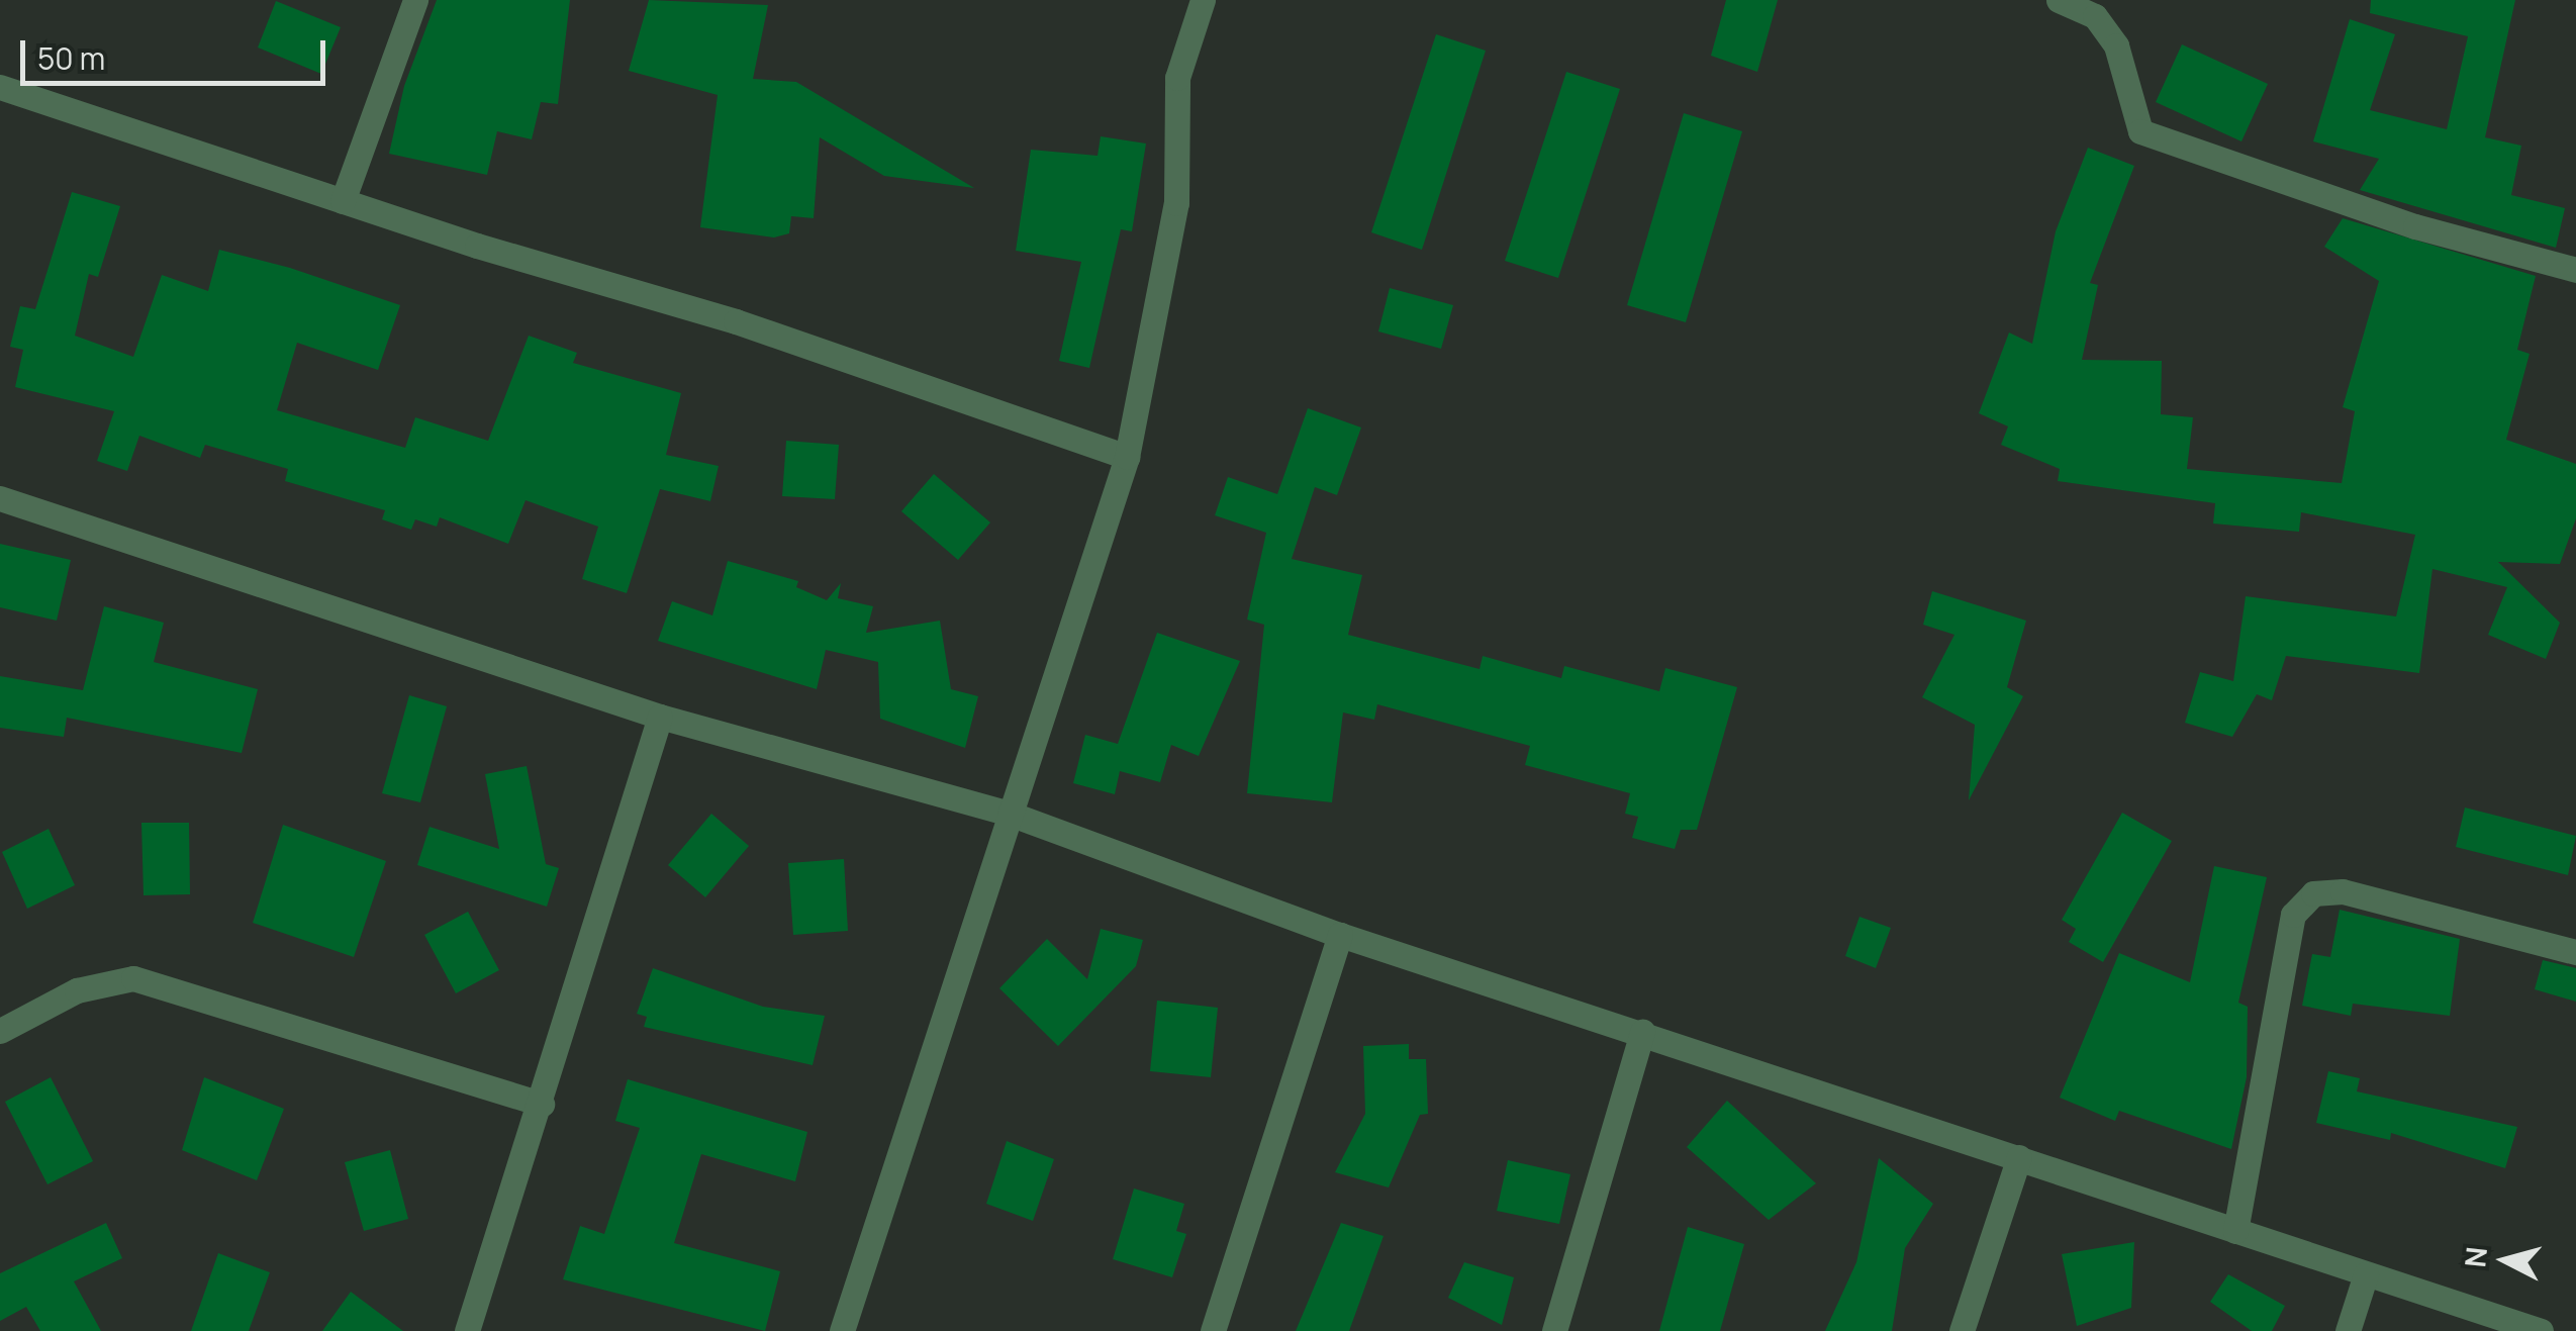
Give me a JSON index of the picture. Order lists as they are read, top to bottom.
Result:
{
  "scale_bar": "50 m",
  "north": "left"
}
